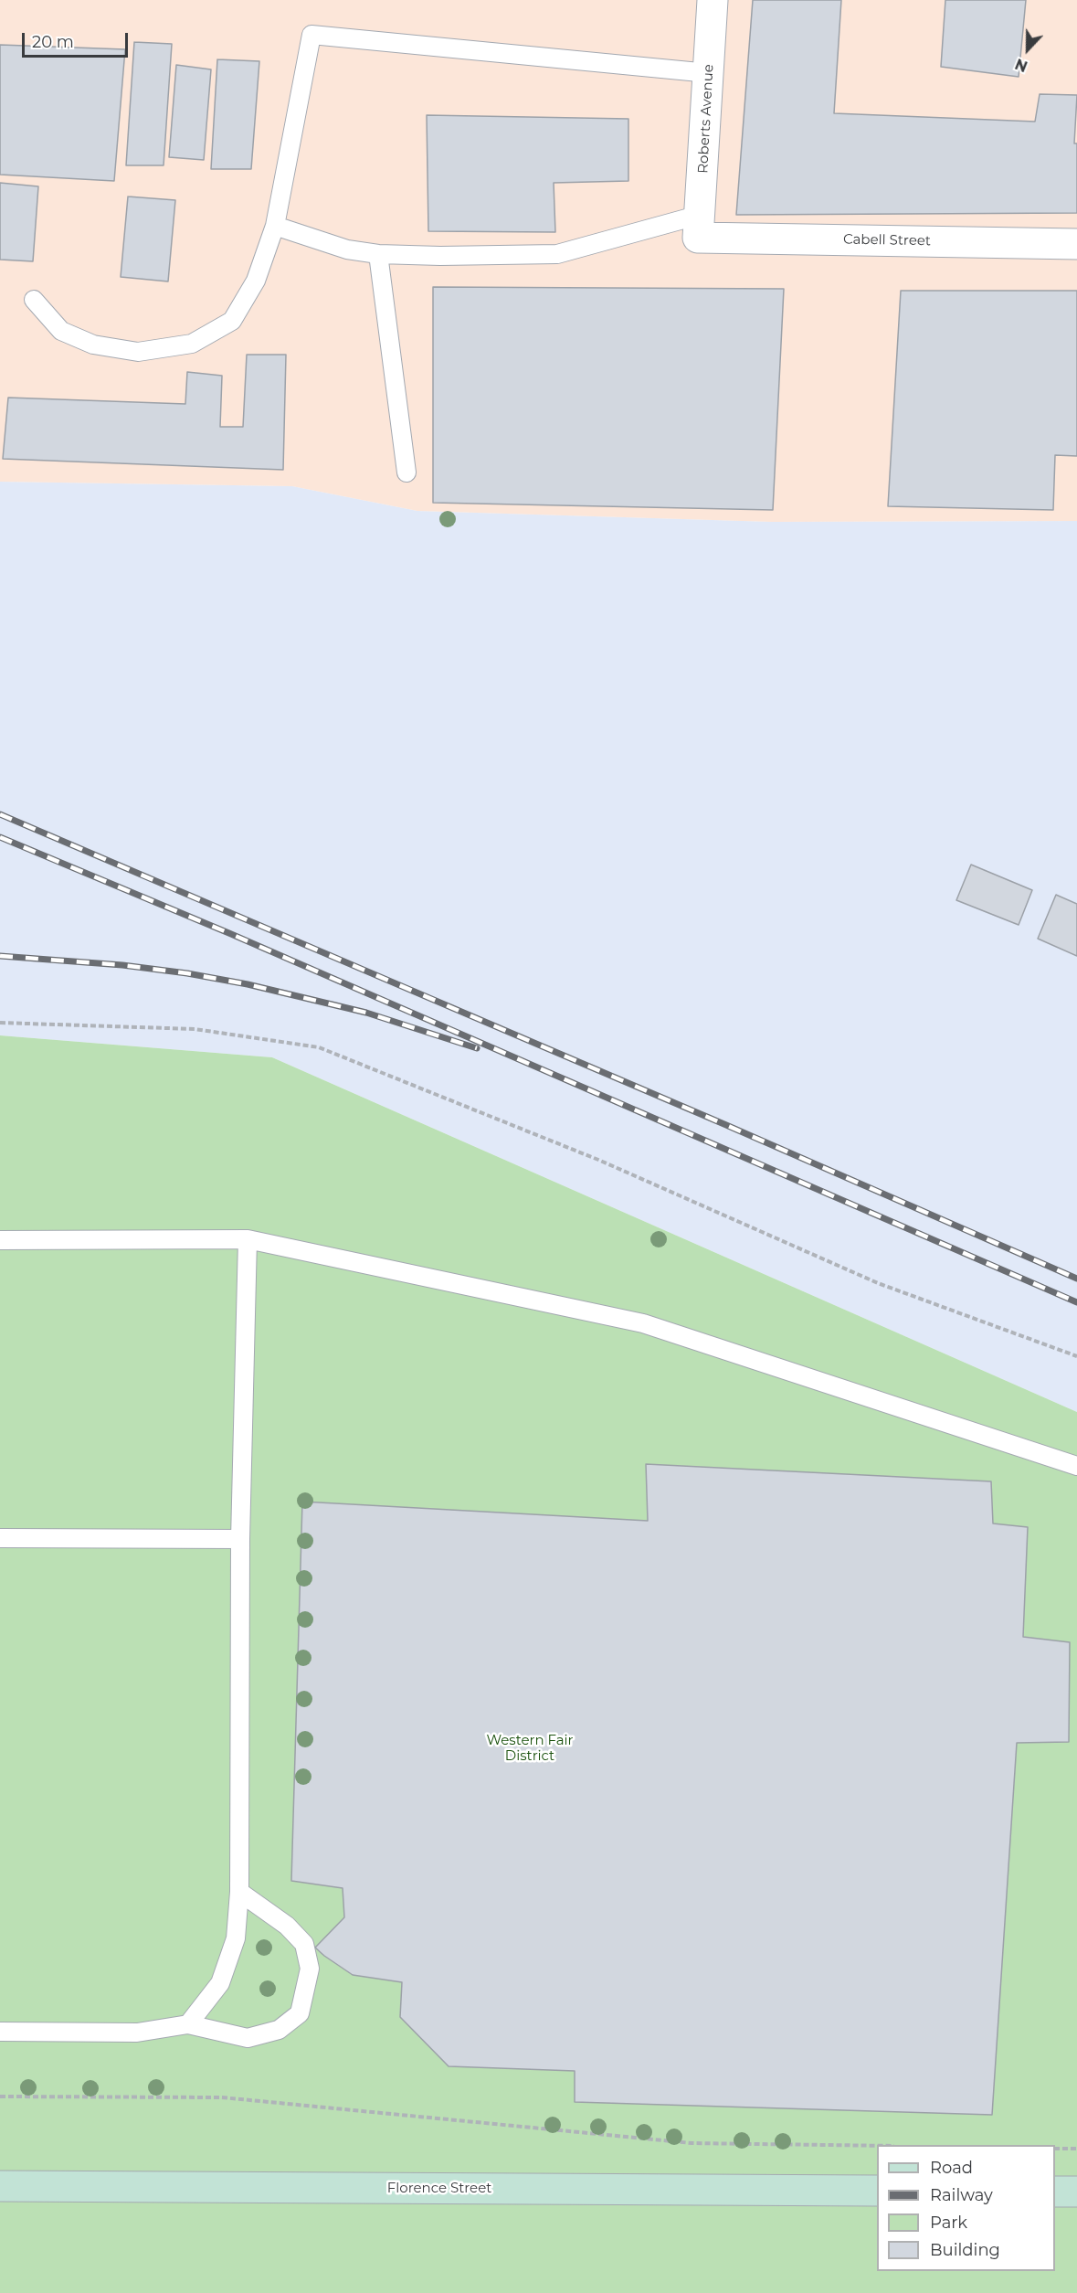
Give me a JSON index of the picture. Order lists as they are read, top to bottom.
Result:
{
  "streets": {
    "main road": ["Florence Street"],
    "street": ["Roberts Avenue", "Cabell Street"]
  },
  "crossings": [
    ["Roberts Avenue", "Cabell Street"]
  ],
  "parks": ["Western Fair District"],
  "legend": [
    "Road",
    "Railway",
    "Park",
    "Building"
  ],
  "scale_bar": "20 m",
  "north": "bottom"
}
